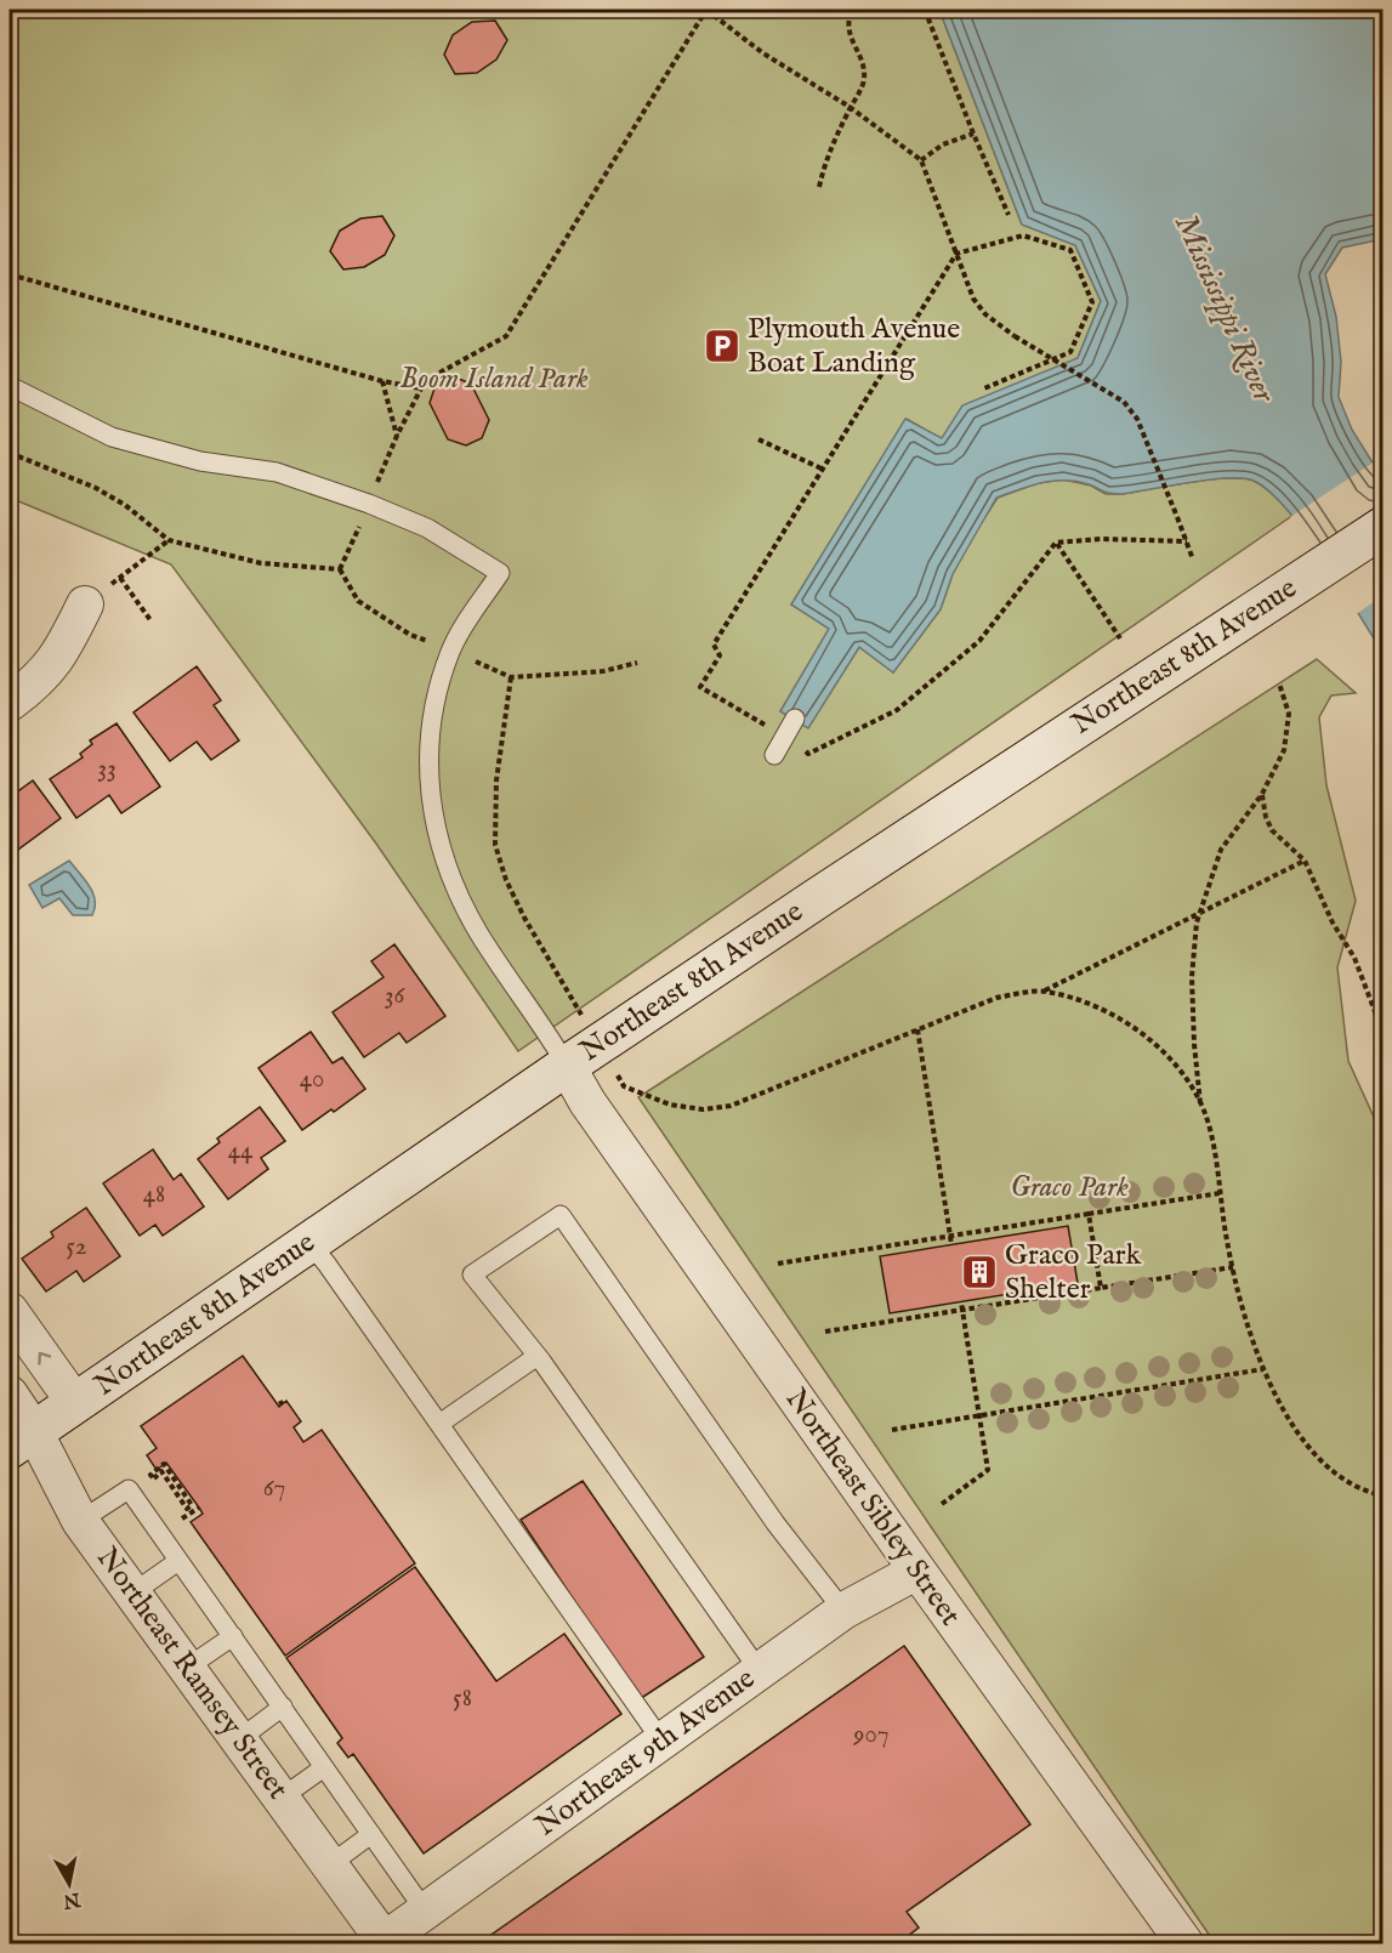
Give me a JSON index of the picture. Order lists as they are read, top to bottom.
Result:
{
  "streets": {
    "main road": ["Northeast 8th Avenue"],
    "street": ["Northeast Sibley Street", "Northeast Ramsey Street", "Northeast 9th Avenue"]
  },
  "crossings": [
    ["Northeast 8th Avenue", "Northeast Sibley Street"],
    ["Northeast 8th Avenue", "Northeast Ramsey Street"],
    ["Northeast Sibley Street", "Northeast 9th Avenue"],
    ["Northeast Ramsey Street", "Northeast 9th Avenue"]
  ],
  "water": ["Mississippi River"],
  "parks": ["Boom Island Park", "Graco Park"],
  "places": {
    "parking": ["Plymouth Avenue Boat Landing"],
    "building": ["Graco Park Shelter"]
  },
  "house_numbers": [
    "33",
    "36",
    "40",
    "44",
    "48",
    "52",
    "67",
    "58",
    "907"
  ],
  "north": "bottom"
}
